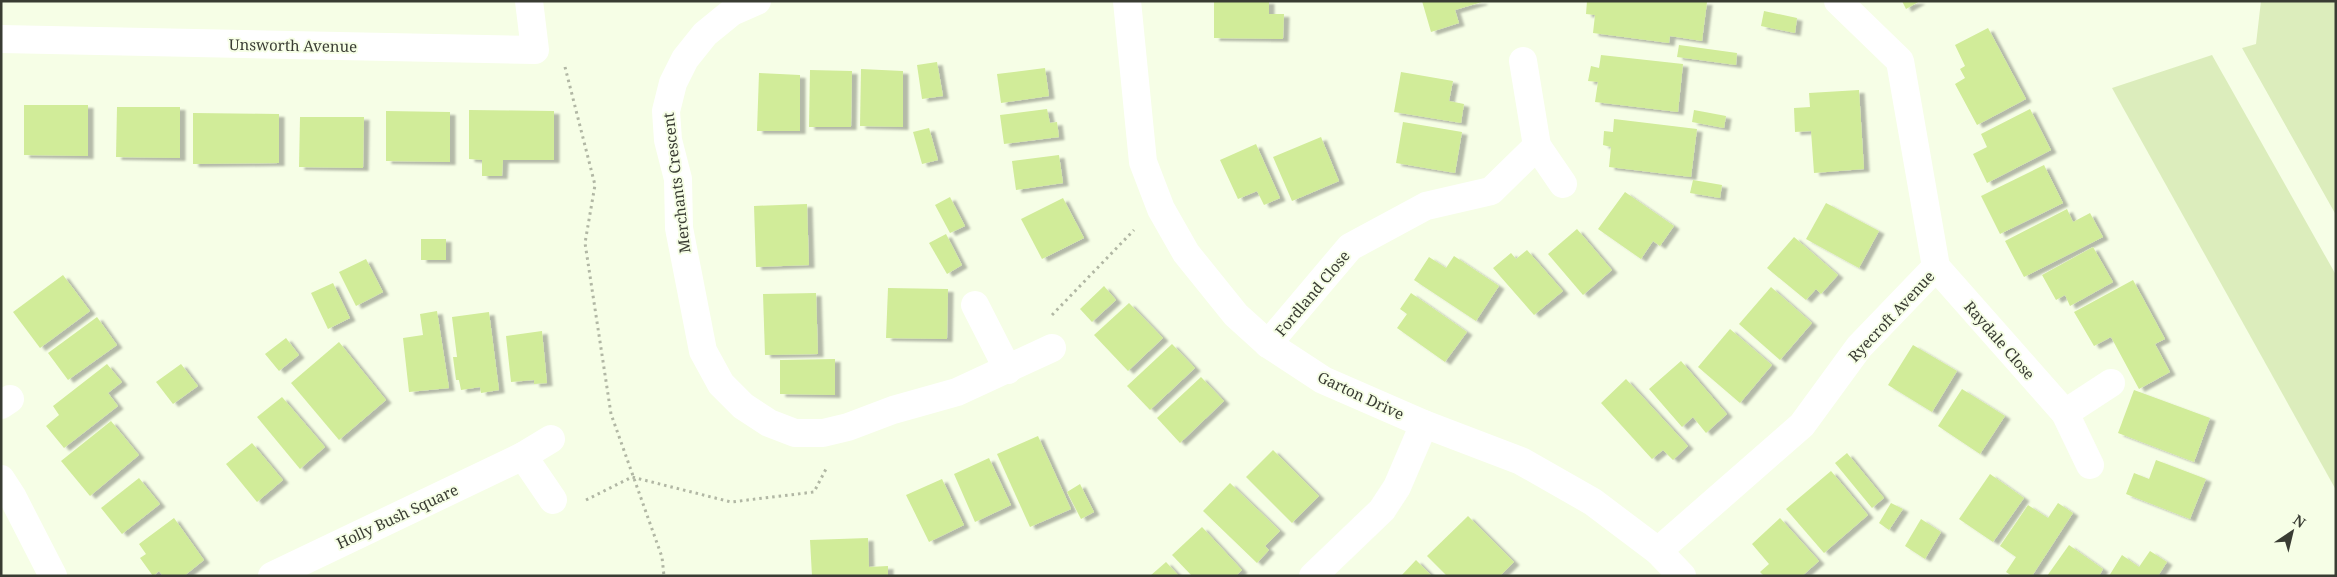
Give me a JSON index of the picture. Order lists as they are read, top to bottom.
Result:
{
  "streets": {
    "street": [
      "Unsworth Avenue",
      "Merchants Crescent",
      "Fordland Close",
      "Ryecroft Avenue",
      "Raydale Close",
      "Garton Drive",
      "Holly Bush Square"
    ]
  },
  "crossings": [
    ["Fordland Close", "Garton Drive"],
    ["Ryecroft Avenue", "Raydale Close"],
    ["Ryecroft Avenue", "Garton Drive"]
  ],
  "north": "top right"
}
